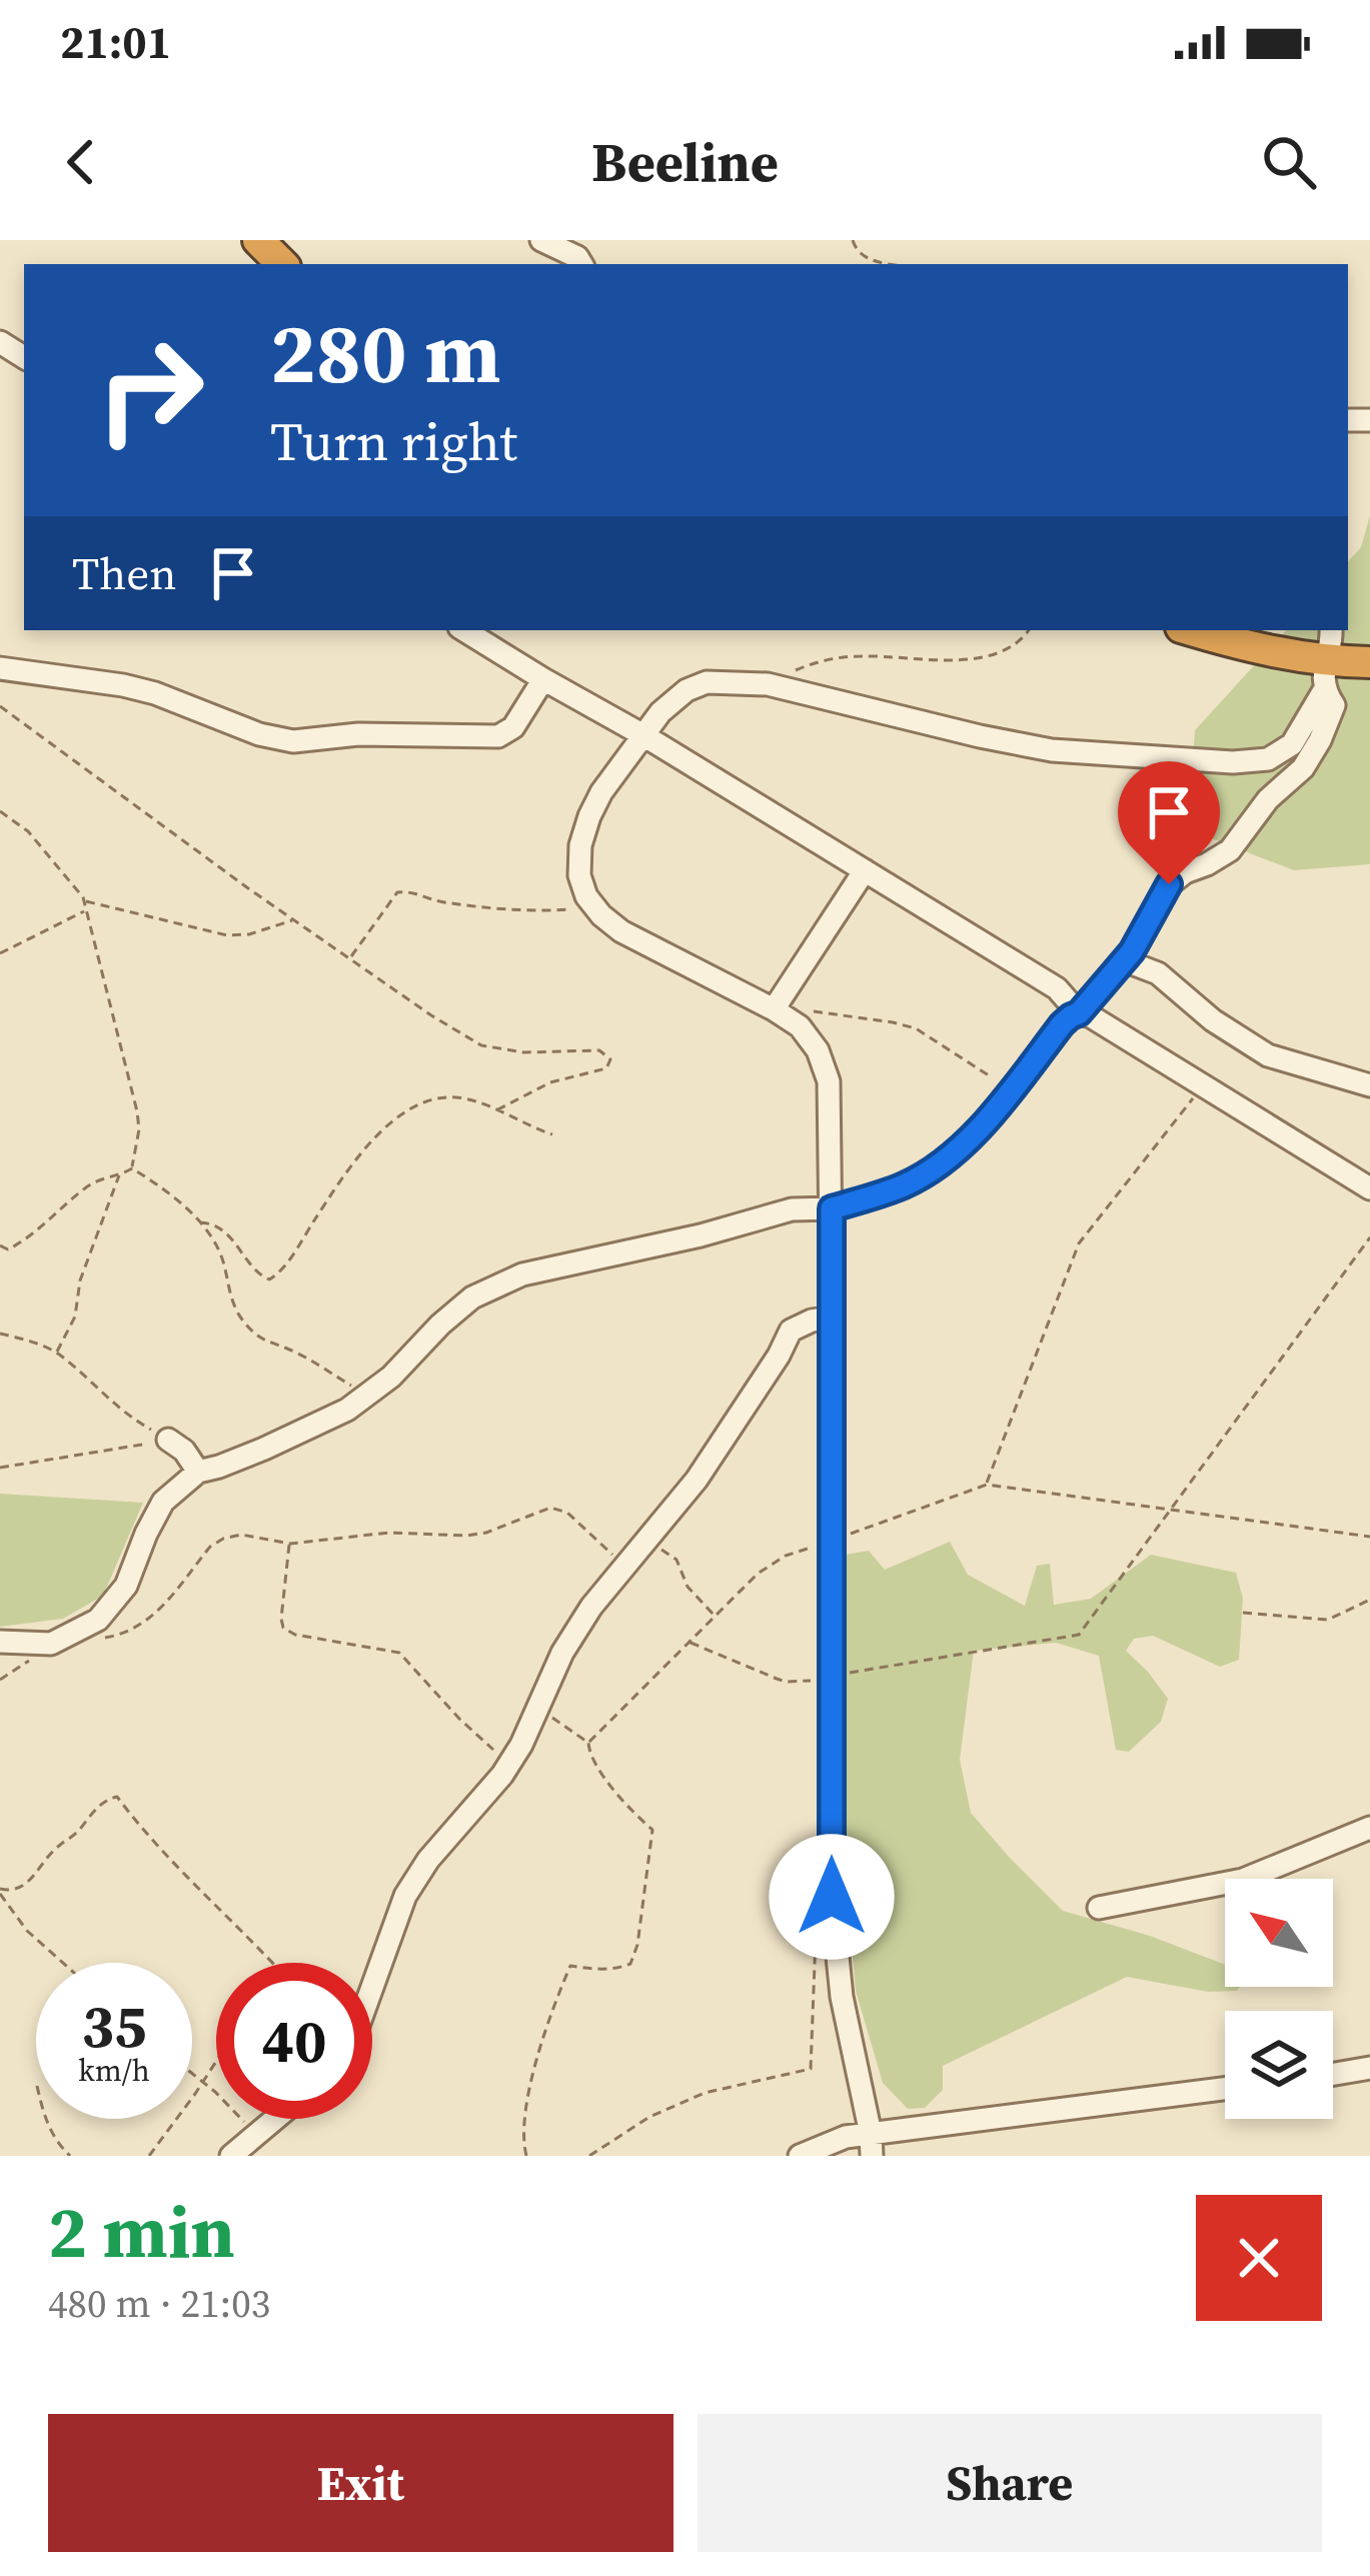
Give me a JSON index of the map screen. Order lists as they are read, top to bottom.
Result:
{
  "north": "top left",
  "page": {
    "status": "21:01",
    "header": "Beeline",
    "turn": ["280 m", "Turn right"],
    "then": "Then",
    "speed": "35 km/h",
    "limit": "40",
    "heading": ["2 min", "480 m · 21:03"],
    "buttons": ["Exit", "Share"]
  }
}
